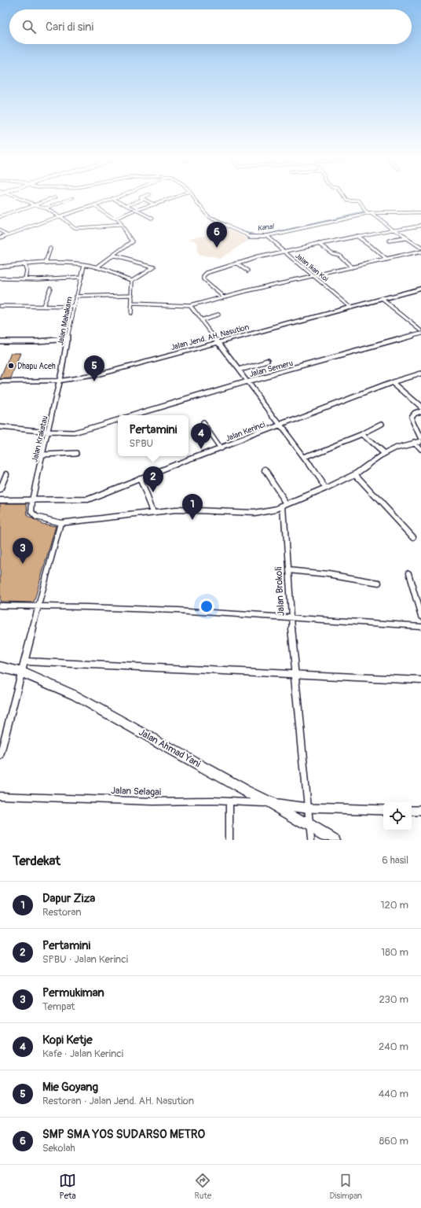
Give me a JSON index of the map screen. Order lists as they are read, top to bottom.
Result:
{
  "streets": {
    "main road": ["Jalan Jend. AH. Nasution", "Jalan Ahmad Yani"],
    "street": [
      "Jalan Ikan Koi",
      "Jalan Mahakam",
      "Jalan Semeru",
      "Jalan Kerinci",
      "Jalan Krakatau",
      "Jalan Brokoli",
      "Jalan Selagai"
    ]
  },
  "crossings": [
    ["Jalan Ikan Koi", "Jalan Jend. AH. Nasution"],
    ["Jalan Mahakam", "Jalan Jend. AH. Nasution"],
    ["Jalan Mahakam", "Jalan Krakatau"],
    ["Jalan Jend. AH. Nasution", "Jalan Krakatau"],
    ["Jalan Kerinci", "Jalan Krakatau"],
    ["Jalan Brokoli", "Jalan Ahmad Yani"],
    ["Jalan Ahmad Yani", "Jalan Selagai"]
  ],
  "water": ["Kanal"],
  "places": ["Dhapu Aceh"],
  "page": {
    "search": "Cari di sini",
    "pins": [
      "6",
      "5",
      "4",
      "2",
      "1",
      "3"
    ],
    "popup": ["Pertamini", "SPBU"],
    "heading": ["Terdekat", "6 hasil"],
    "list": [
      {
        "mark": "1",
        "name": "Dapur Ziza",
        "note": "Restoran",
        "value": "120 m"
      },
      {
        "mark": "2",
        "name": "Pertamini",
        "note": "SPBU · Jalan Kerinci",
        "value": "180 m"
      },
      {
        "mark": "3",
        "name": "Permukiman",
        "note": "Tempat",
        "value": "230 m"
      },
      {
        "mark": "4",
        "name": "Kopi Ketje",
        "note": "Kafe · Jalan Kerinci",
        "value": "240 m"
      },
      {
        "mark": "5",
        "name": "Mie Goyang",
        "note": "Restoran · Jalan Jend. AH. Nasution",
        "value": "440 m"
      },
      {
        "mark": "6",
        "name": "SMP SMA YOS SUDARSO METRO",
        "note": "Sekolah",
        "value": "860 m"
      }
    ],
    "nav": ["Peta", "Rute", "Disimpan"]
  }
}
